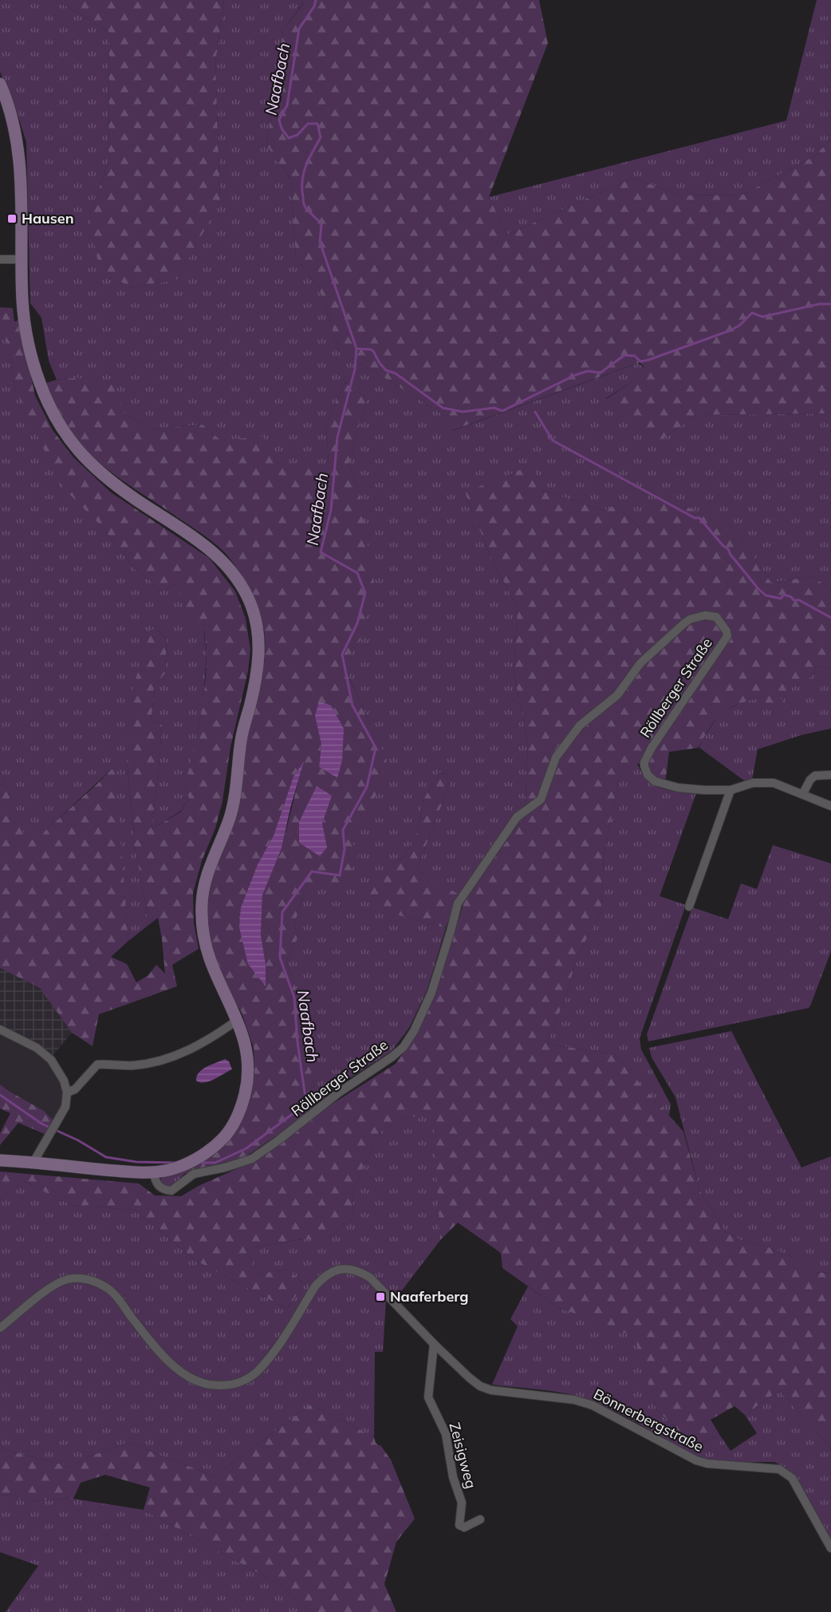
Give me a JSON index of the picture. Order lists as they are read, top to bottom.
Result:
{
  "streets": {
    "street": ["Röllberger Straße", "Bönnerbergstraße", "Zeisigweg"]
  },
  "crossings": [
    ["Bönnerbergstraße", "Zeisigweg"]
  ],
  "water": ["Naafbach"],
  "places": {
    "transit": ["Hausen", "Naaferberg"]
  }
}
